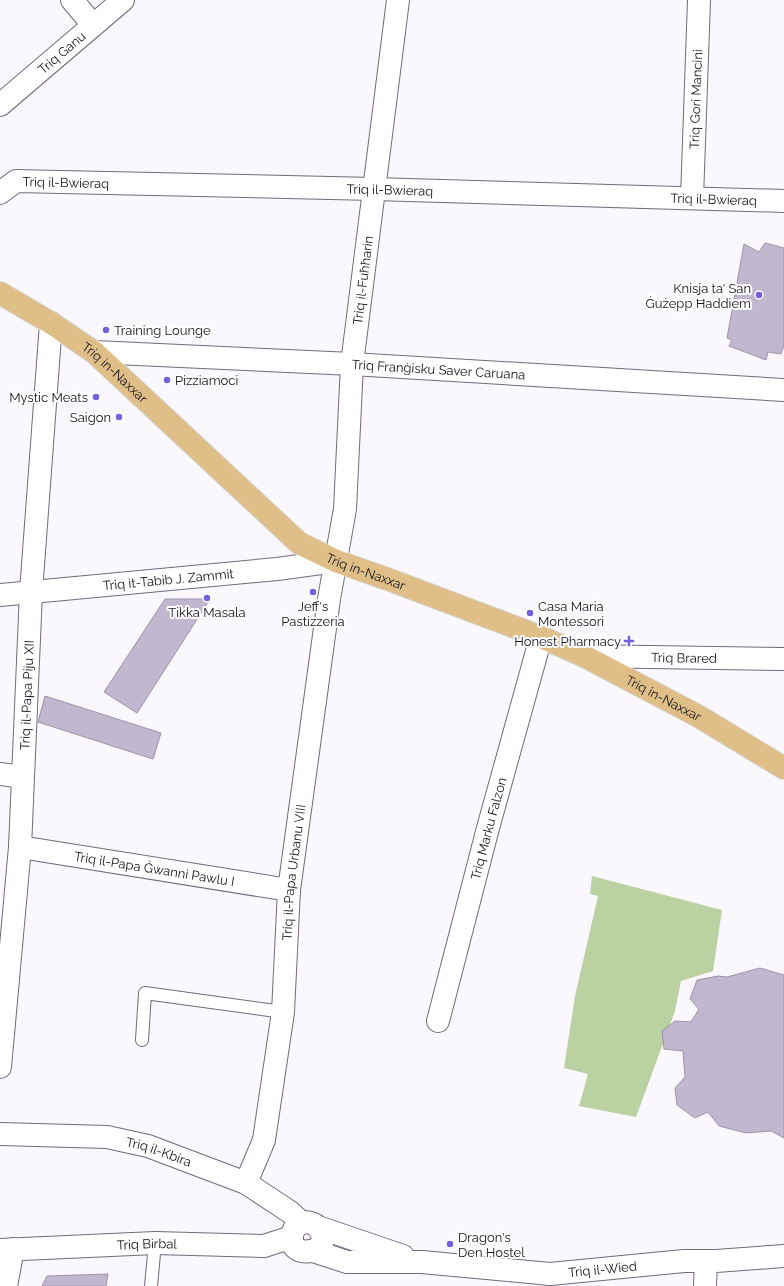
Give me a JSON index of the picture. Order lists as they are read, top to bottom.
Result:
{
  "streets": {
    "main road": ["Triq in-Naxxar"],
    "street": [
      "Triq Ganu",
      "Triq Gori Mancini",
      "Triq il-Bwieraq",
      "Triq il-Fuħħarin",
      "Triq Franġisku Saver Caruana",
      "Triq it-Tabib J. Zammit",
      "Triq Brared",
      "Triq il-Papa Piju XII",
      "Triq Marku Falzon",
      "Triq il-Papa Ġwanni Pawlu I",
      "Triq il-Papa Urbanu VIII",
      "Triq il-Kbira",
      "Triq Birbal",
      "Triq il-Wied"
    ]
  },
  "crossings": [
    ["Triq Gori Mancini", "Triq il-Bwieraq"],
    ["Triq il-Bwieraq", "Triq il-Fuħħarin"],
    ["Triq il-Fuħħarin", "Triq Franġisku Saver Caruana"],
    ["Triq il-Fuħħarin", "Triq in-Naxxar"],
    ["Triq il-Fuħħarin", "Triq it-Tabib J. Zammit"],
    ["Triq il-Fuħħarin", "Triq il-Papa Urbanu VIII"],
    ["Triq Franġisku Saver Caruana", "Triq in-Naxxar"],
    ["Triq in-Naxxar", "Triq it-Tabib J. Zammit"],
    ["Triq in-Naxxar", "Triq Brared"],
    ["Triq in-Naxxar", "Triq il-Papa Piju XII"],
    ["Triq in-Naxxar", "Triq Marku Falzon"],
    ["Triq in-Naxxar", "Triq il-Papa Urbanu VIII"],
    ["Triq it-Tabib J. Zammit", "Triq il-Papa Piju XII"],
    ["Triq it-Tabib J. Zammit", "Triq il-Papa Urbanu VIII"],
    ["Triq il-Papa Piju XII", "Triq il-Papa Ġwanni Pawlu I"],
    ["Triq il-Papa Ġwanni Pawlu I", "Triq il-Papa Urbanu VIII"],
    ["Triq il-Papa Urbanu VIII", "Triq il-Kbira"],
    ["Triq il-Kbira", "Triq Birbal"],
    ["Triq il-Kbira", "Triq il-Wied"],
    ["Triq Birbal", "Triq il-Wied"]
  ],
  "places": {
    "other": [
      "Knisja ta' San Ġużepp Ħaddiem",
      "Training Lounge",
      "Pizziamoci",
      "Mystic Meats",
      "Saigon",
      "Jeff's Pastizzeria",
      "Tikka Masala",
      "Casa Maria Montessori",
      "Dragon's Den Hostel"
    ],
    "health": ["Honest Pharmacy"]
  }
}
